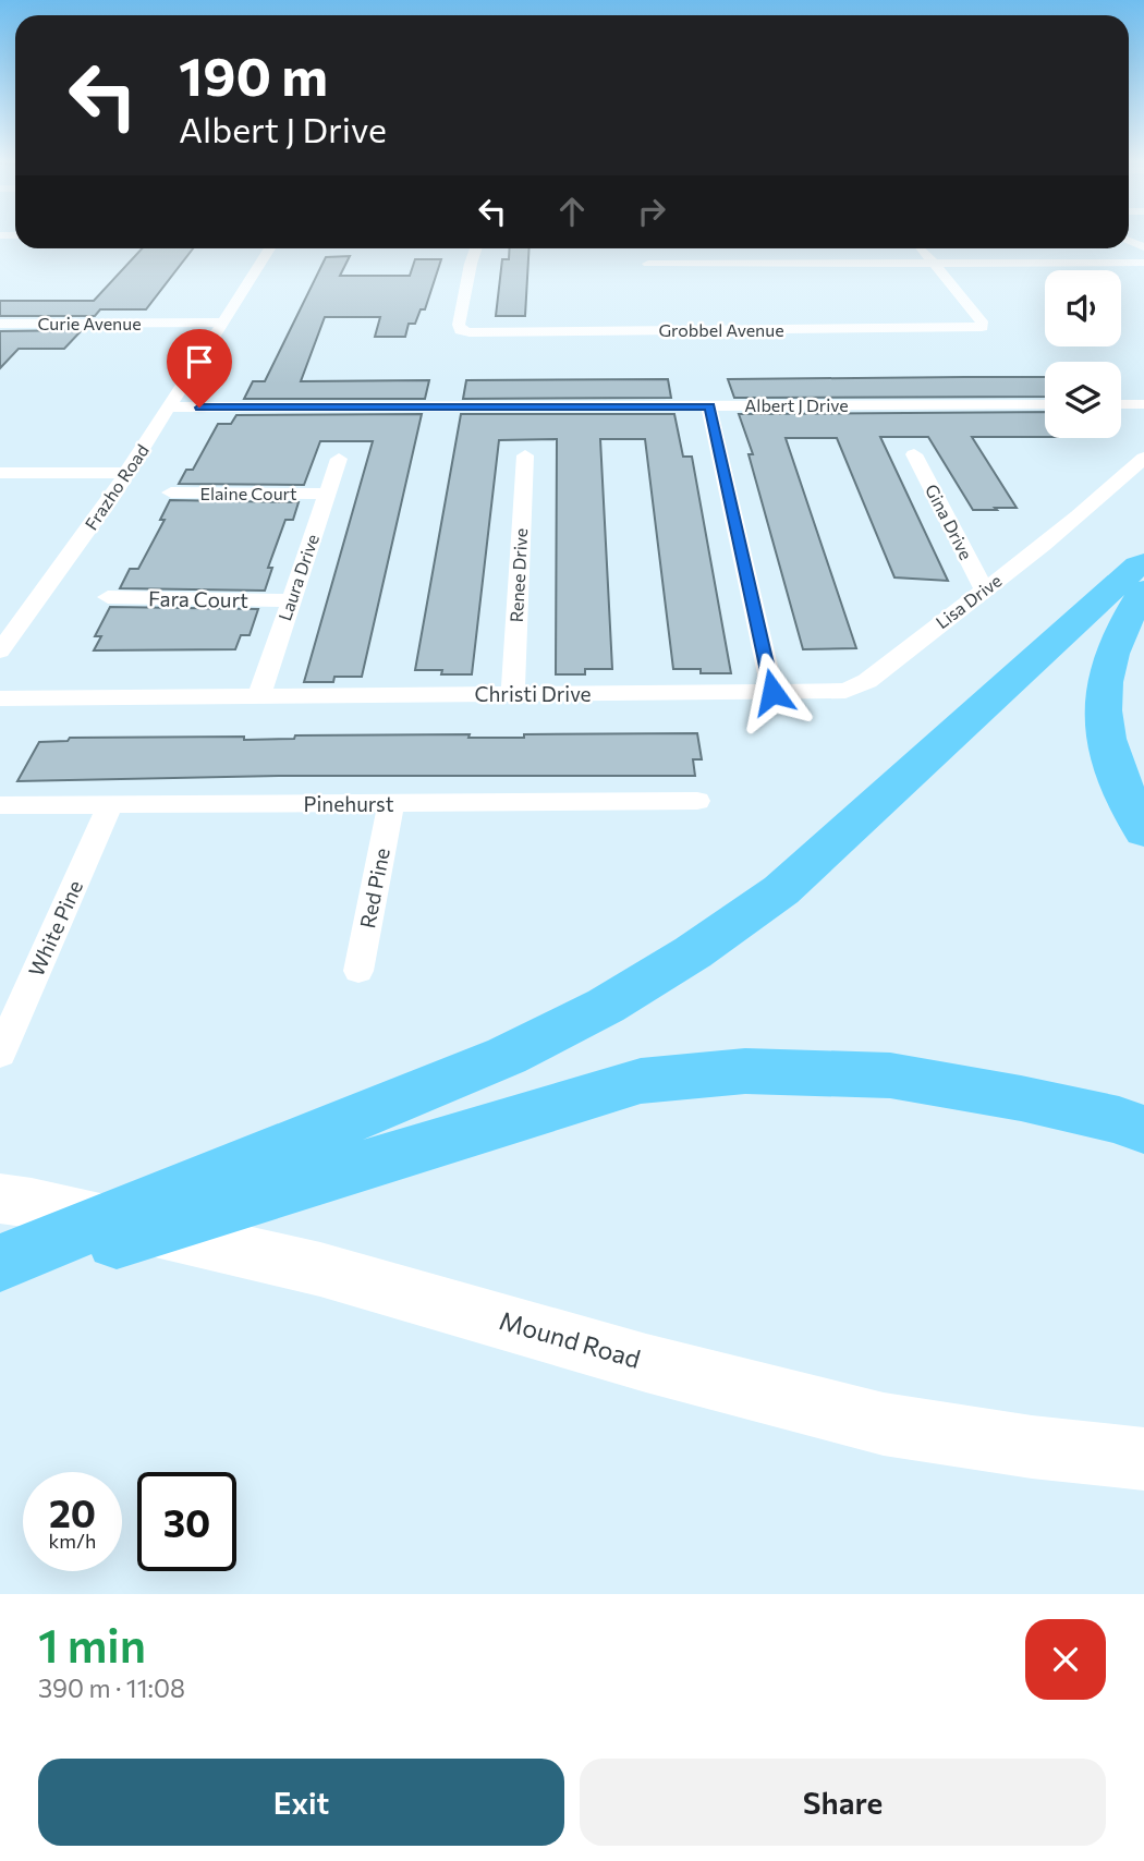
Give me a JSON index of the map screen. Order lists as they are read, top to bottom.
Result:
{
  "streets": {
    "street": [
      "Curie Avenue",
      "Grobbel Avenue",
      "Albert J Drive",
      "Frazho Road",
      "Elaine Court",
      "Gina Drive",
      "Renee Drive",
      "Laura Drive",
      "Fara Court",
      "Lisa Drive",
      "Christi Drive",
      "Pinehurst",
      "Red Pine",
      "White Pine",
      "Mound Road"
    ]
  },
  "crossings": [
    ["Curie Avenue", "Frazho Road"],
    ["Albert J Drive", "Frazho Road"],
    ["Elaine Court", "Laura Drive"],
    ["Gina Drive", "Lisa Drive"],
    ["Renee Drive", "Christi Drive"],
    ["Laura Drive", "Fara Court"],
    ["Laura Drive", "Christi Drive"],
    ["Lisa Drive", "Christi Drive"],
    ["Pinehurst", "Red Pine"],
    ["Pinehurst", "White Pine"]
  ],
  "page": {
    "turn": ["190 m", "Albert J Drive"],
    "speed": "20 km/h",
    "limit": "30",
    "heading": ["1 min", "390 m · 11:08"],
    "buttons": ["Exit", "Share"]
  }
}
